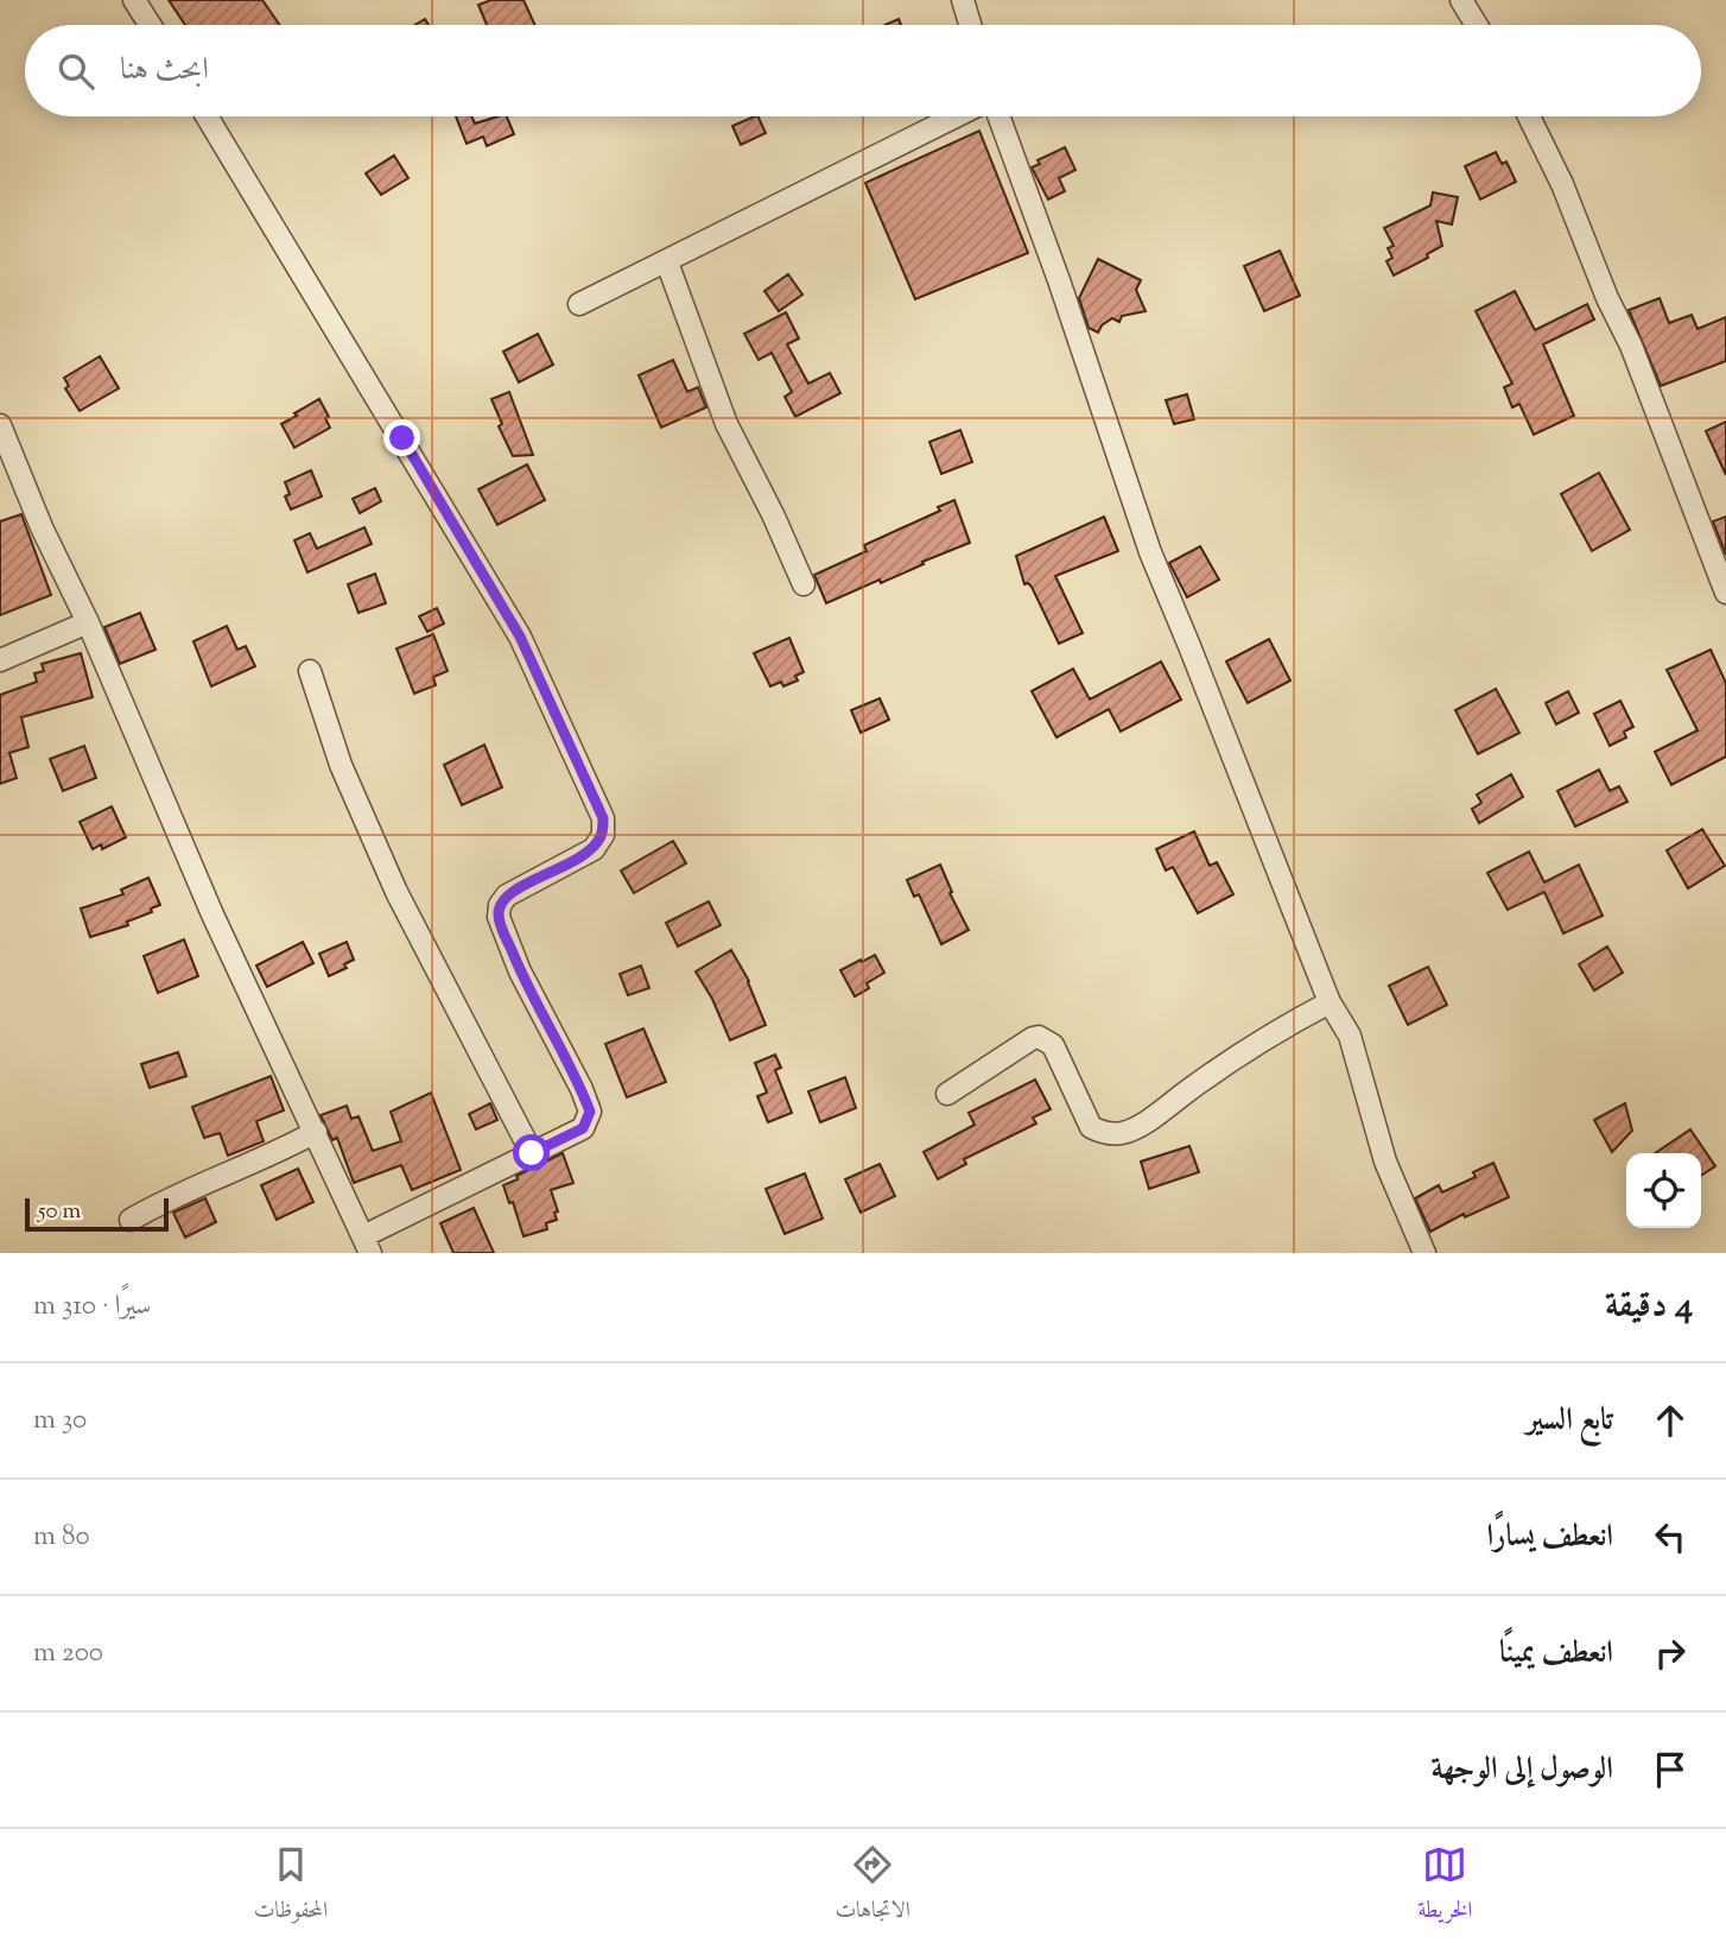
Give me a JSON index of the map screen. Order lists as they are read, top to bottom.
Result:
{
  "scale_bar": "50 m",
  "page": {
    "search": "ابحث هنا",
    "scale": "50 m",
    "heading": ["4 دقيقة", "سيرًا · 310 m"],
    "list": [
      ["تابع السير", "30 m"],
      ["انعطف يسارًا", "80 m"],
      ["انعطف يمينًا", "200 m"],
      "الوصول إلى الوجهة"
    ],
    "nav": ["الخريطة", "الاتجاهات", "المحفوظات"]
  }
}
